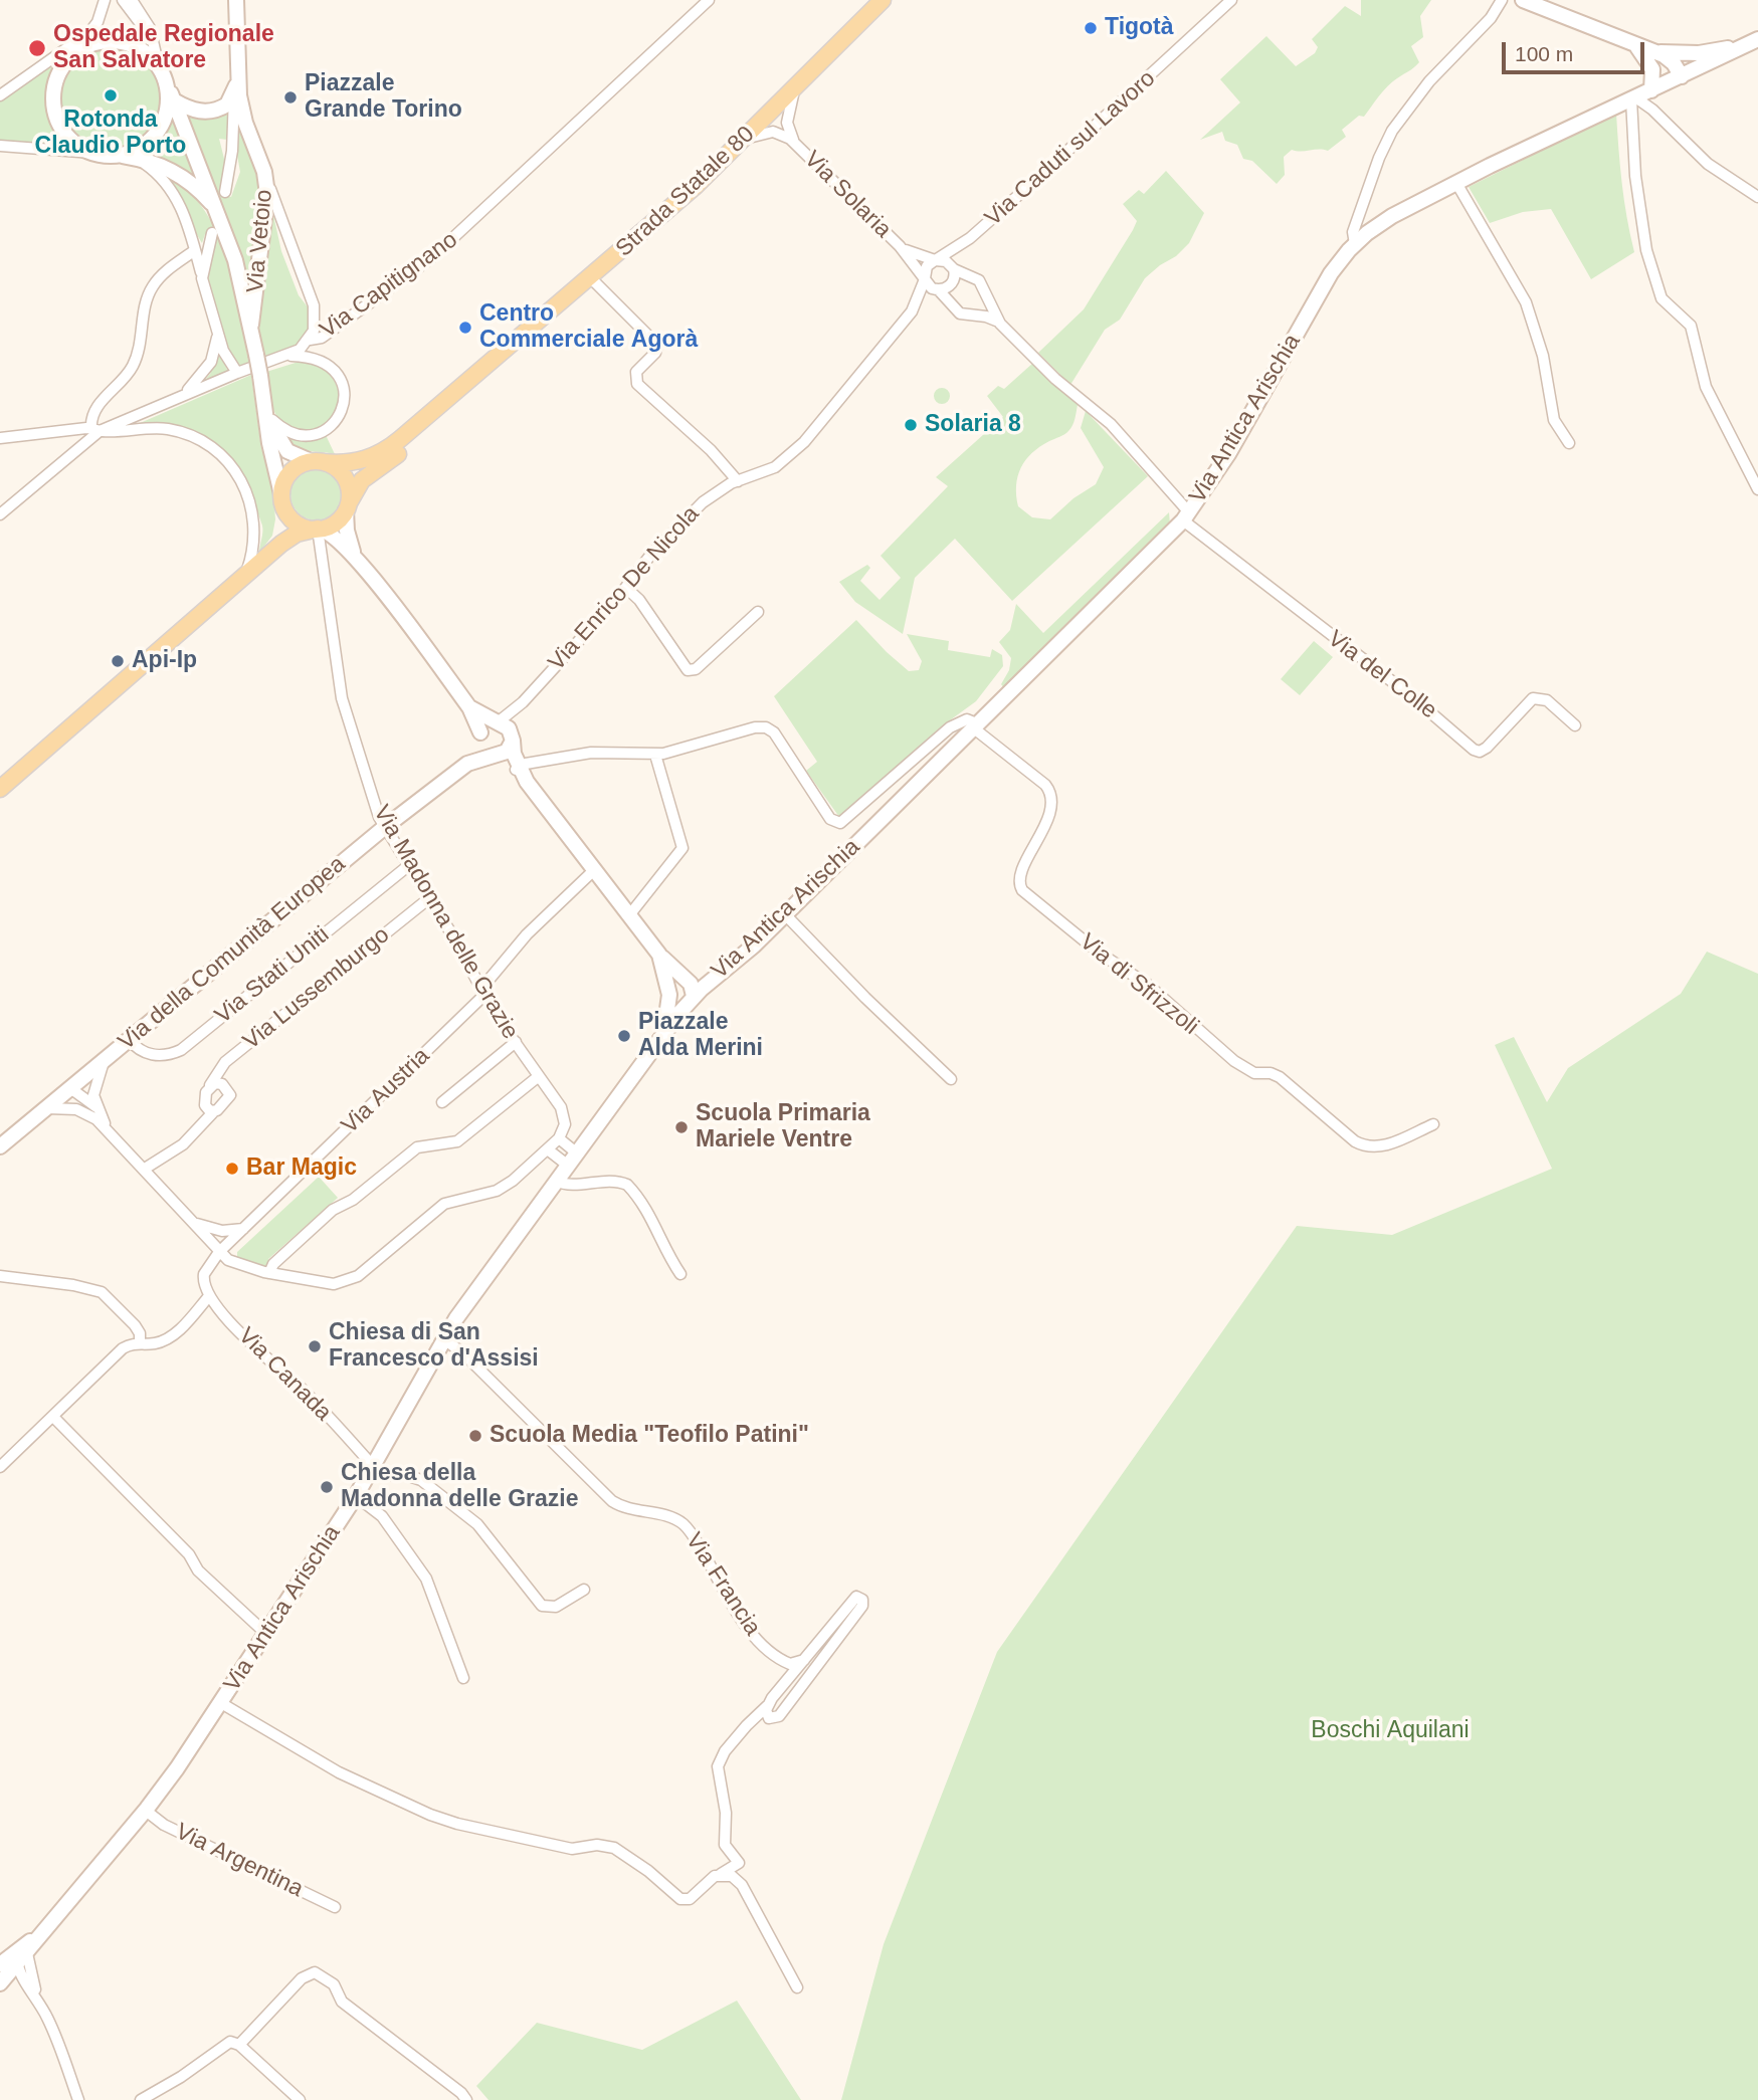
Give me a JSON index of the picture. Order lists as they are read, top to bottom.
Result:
{
  "streets": {
    "main road": ["Strada Statale 80"],
    "street": [
      "Via Caduti sul Lavoro",
      "Via Solaria",
      "Via Vetoio",
      "Via Capitignano",
      "Via Antica Arischia",
      "Via Enrico De Nicola",
      "Via del Colle",
      "Via Madonna delle Grazie",
      "Via della Comunità Europea",
      "Via Stati Uniti",
      "Via di Sfrizzoli",
      "Via Lussemburgo",
      "Via Austria",
      "Via Canada",
      "Via Francia",
      "Via Argentina"
    ]
  },
  "crossings": [
    ["Via Caduti sul Lavoro", "Via Solaria"],
    ["Via Caduti sul Lavoro", "Via Enrico De Nicola"],
    ["Strada Statale 80", "Via Solaria"],
    ["Strada Statale 80", "Via Madonna delle Grazie"],
    ["Via Solaria", "Via Enrico De Nicola"],
    ["Via Antica Arischia", "Via del Colle"],
    ["Via Antica Arischia", "Via di Sfrizzoli"],
    ["Via Antica Arischia", "Via Canada"],
    ["Via Antica Arischia", "Via Francia"],
    ["Via Antica Arischia", "Via Argentina"],
    ["Via Enrico De Nicola", "Via della Comunità Europea"],
    ["Via Madonna delle Grazie", "Via della Comunità Europea"],
    ["Via Madonna delle Grazie", "Via Stati Uniti"],
    ["Via Madonna delle Grazie", "Via Lussemburgo"],
    ["Via Madonna delle Grazie", "Via Austria"],
    ["Via della Comunità Europea", "Via Stati Uniti"],
    ["Via Austria", "Via Canada"]
  ],
  "parks": ["Boschi Aquilani"],
  "places": [
    "Tigotà",
    "Ospedale Regionale San Salvatore",
    "Rotonda Claudio Porto",
    "Piazzale Grande Torino",
    "Centro Commerciale Agorà",
    "Solaria 8",
    "Api-Ip",
    "Piazzale Alda Merini",
    "Scuola Primaria Mariele Ventre",
    "Bar Magic",
    "Chiesa di San Francesco d'Assisi",
    "Scuola Media \"Teofilo Patini\"",
    "Chiesa della Madonna delle Grazie"
  ],
  "scale_bar": "100 m"
}
